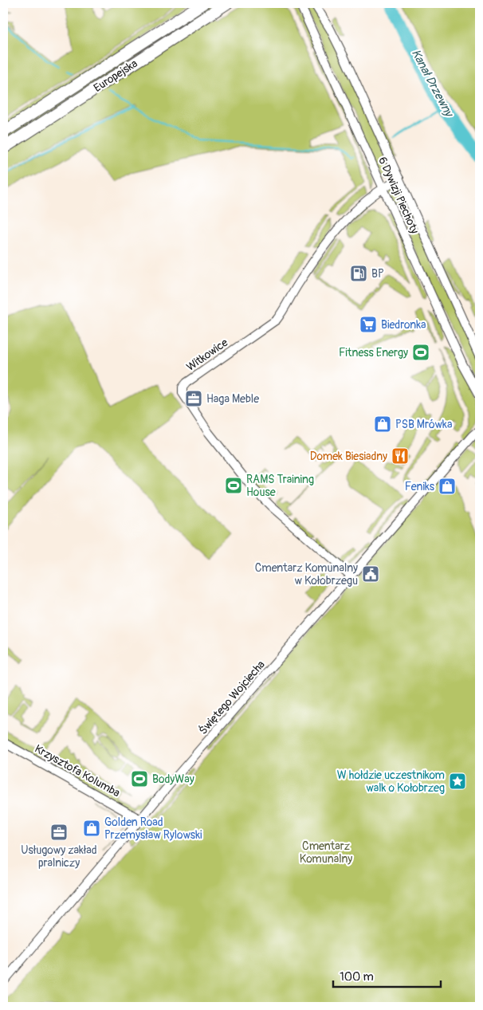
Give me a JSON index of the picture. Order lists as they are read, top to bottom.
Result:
{
  "streets": {
    "main road": ["Europejska"],
    "street": [
      "6 Dywizji Piechoty",
      "Witkowice",
      "Świętego Wojciecha",
      "Krzysztofa Kolumba"
    ]
  },
  "crossings": [
    ["6 Dywizji Piechoty", "Witkowice"],
    ["Witkowice", "Świętego Wojciecha"],
    ["Świętego Wojciecha", "Krzysztofa Kolumba"]
  ],
  "water": ["Kanał Drzewny"],
  "parks": ["Cmentarz Komunalny"],
  "places": {
    "fuel station": ["BP"],
    "supermarket": ["Biedronka"],
    "sports": ["Fitness Energy", "RAMS Training House", "BodyWay"],
    "office": ["Haga Meble", "Usługowy zakład pralniczy"],
    "shop": ["PSB Mrówka", "Feniks", "Golden Road Przemysław Rylowski"],
    "restaurant": ["Domek Biesiadny"],
    "public building": ["Cmentarz Komunalny w Kołobrzegu"],
    "place": ["W hołdzie uczestnikom walk o Kołobrzeg"]
  },
  "scale_bar": "100 m"
}
